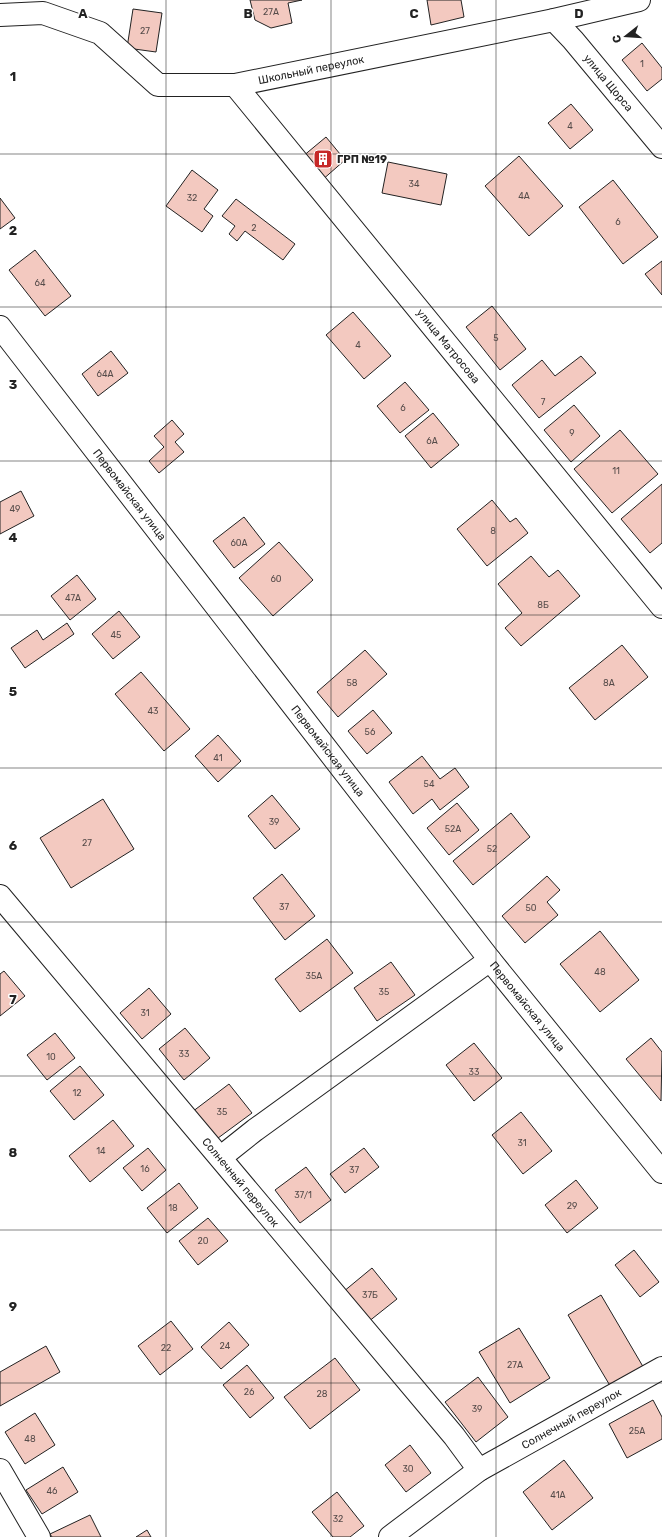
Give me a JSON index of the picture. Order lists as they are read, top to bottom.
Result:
{
  "streets": {
    "street": [
      "Школьный переулок",
      "улица Щорса",
      "улица Матросова",
      "Первомайская улица",
      "Солнечный переулок"
    ]
  },
  "crossings": [
    ["Школьный переулок", "улица Щорса"],
    ["Школьный переулок", "улица Матросова"]
  ],
  "places": {
    "building": ["ГРП №19"]
  },
  "house_numbers": [
    "27А",
    "27",
    "1",
    "4",
    "34",
    "4А",
    "32",
    "6",
    "2",
    "64",
    "5",
    "4",
    "64А",
    "7",
    "6",
    "9",
    "6А",
    "11",
    "49",
    "8",
    "60А",
    "60",
    "47А",
    "8Б",
    "45",
    "58",
    "8А",
    "43",
    "56",
    "41",
    "54",
    "39",
    "52А",
    "27",
    "52",
    "37",
    "50",
    "48",
    "35А",
    "35",
    "31",
    "33",
    "10",
    "33",
    "12",
    "35",
    "31",
    "14",
    "16",
    "37",
    "37/1",
    "29",
    "18",
    "20",
    "37Б",
    "24",
    "22",
    "27А",
    "26",
    "28",
    "39",
    "25А",
    "48",
    "30",
    "46",
    "41А",
    "32"
  ],
  "north": "left",
  "grid": {
    "columns": [
      "A",
      "B",
      "C",
      "D"
    ],
    "rows": [
      "1",
      "2",
      "3",
      "4",
      "5",
      "6",
      "7",
      "8",
      "9"
    ]
  }
}
